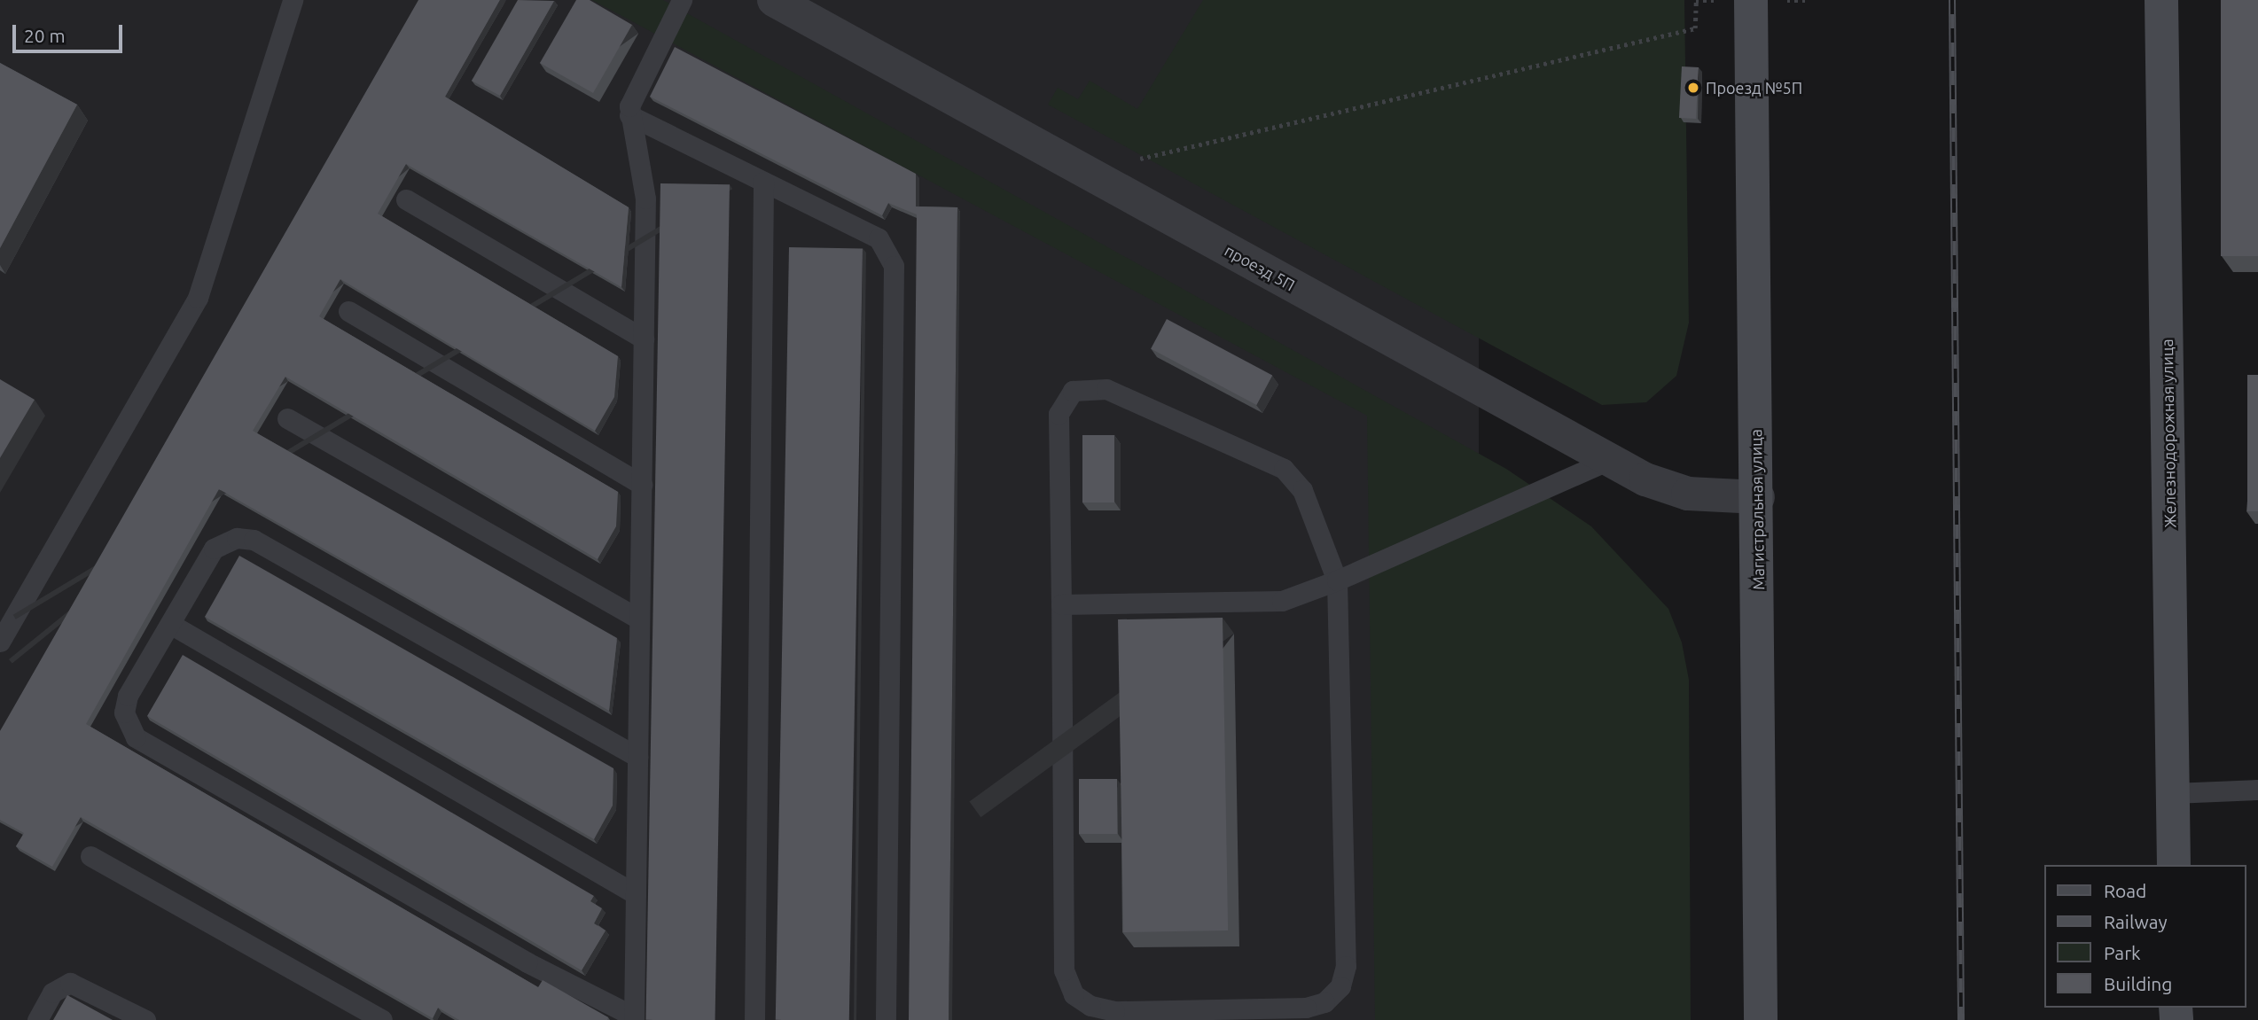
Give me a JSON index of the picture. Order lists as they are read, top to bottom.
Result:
{
  "streets": {
    "main road": ["Железнодорожная улица", "Магистральная улица"],
    "street": ["проезд 5П"]
  },
  "crossings": [
    ["проезд 5П", "Магистральная улица"]
  ],
  "places": ["Проезд №5П"],
  "legend": [
    "Road",
    "Railway",
    "Park",
    "Building"
  ],
  "scale_bar": "20 m"
}
